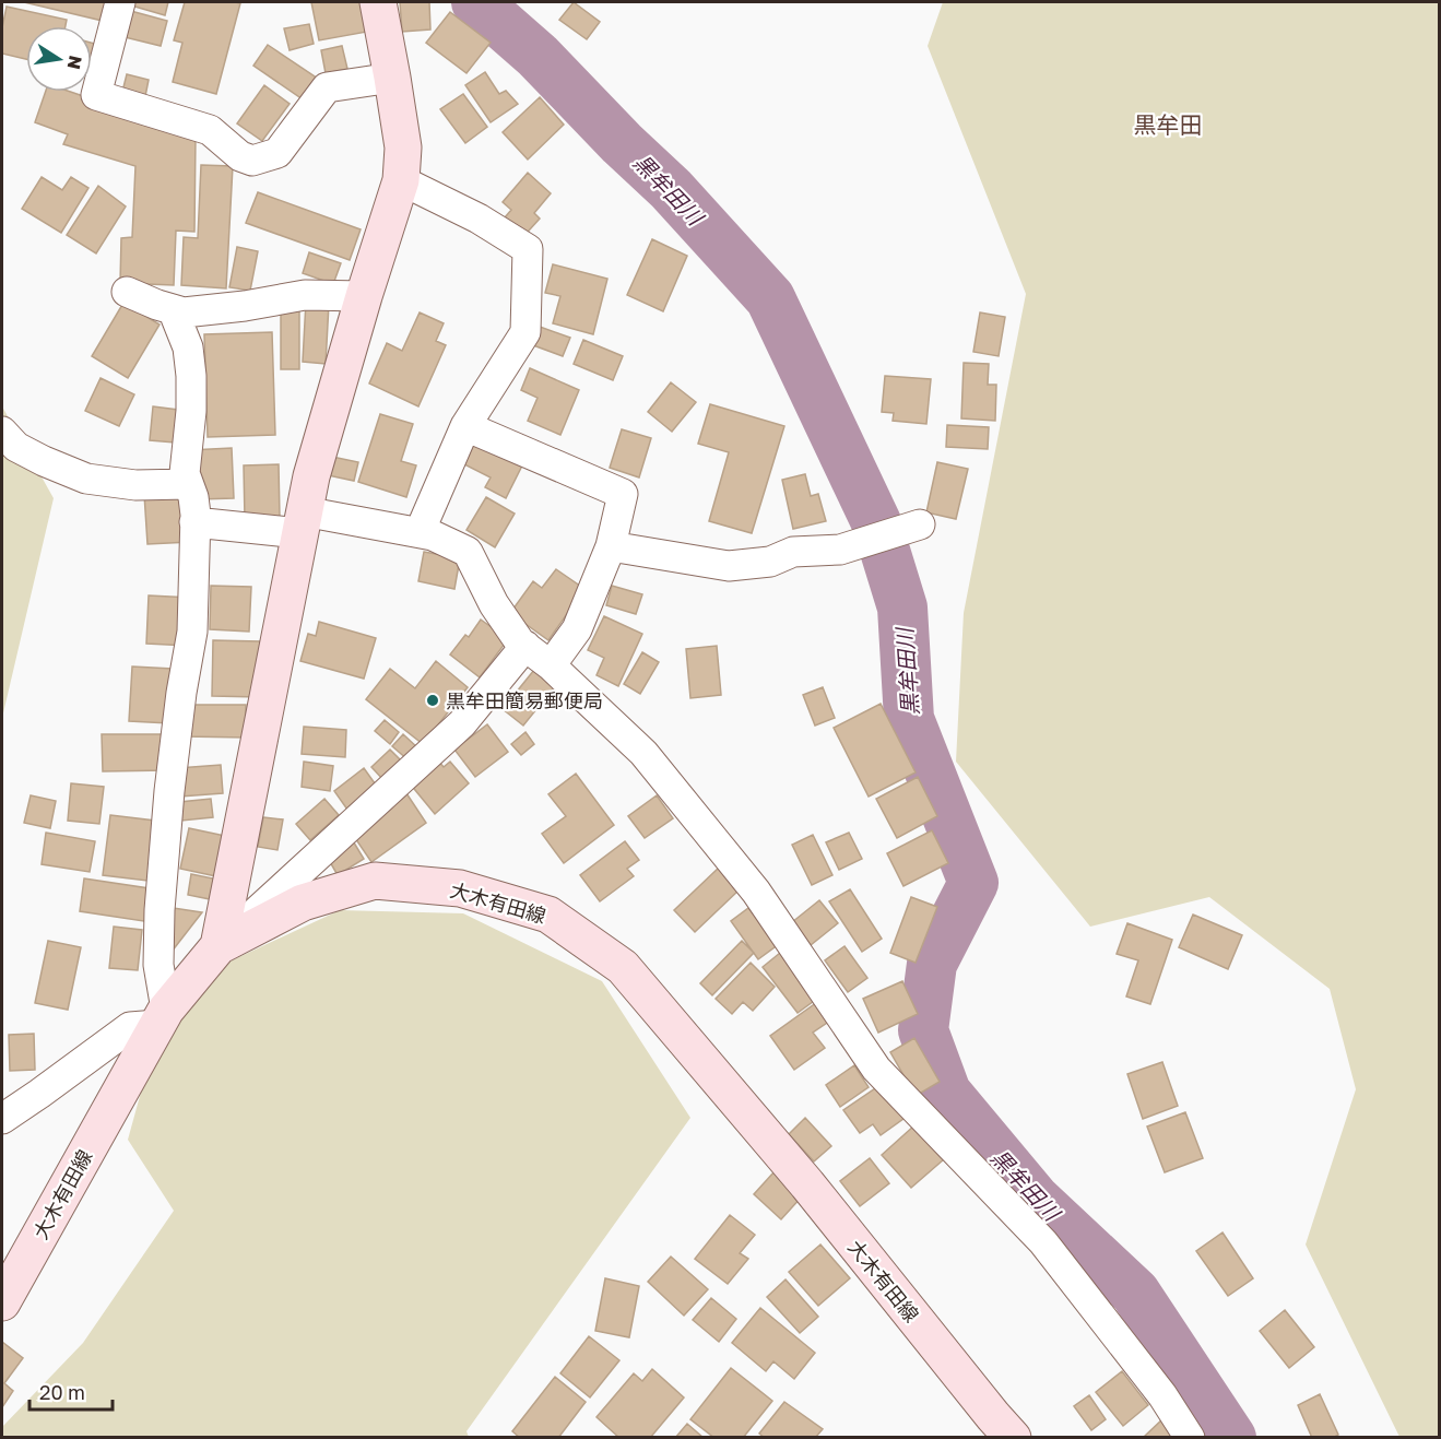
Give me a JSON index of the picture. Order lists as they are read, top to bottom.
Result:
{
  "streets": {
    "main road": ["大木有田線"]
  },
  "districts": ["黒牟田"],
  "water": ["黒牟田川"],
  "places": ["黒牟田簡易郵便局"],
  "scale_bar": "20 m",
  "north": "right"
}
